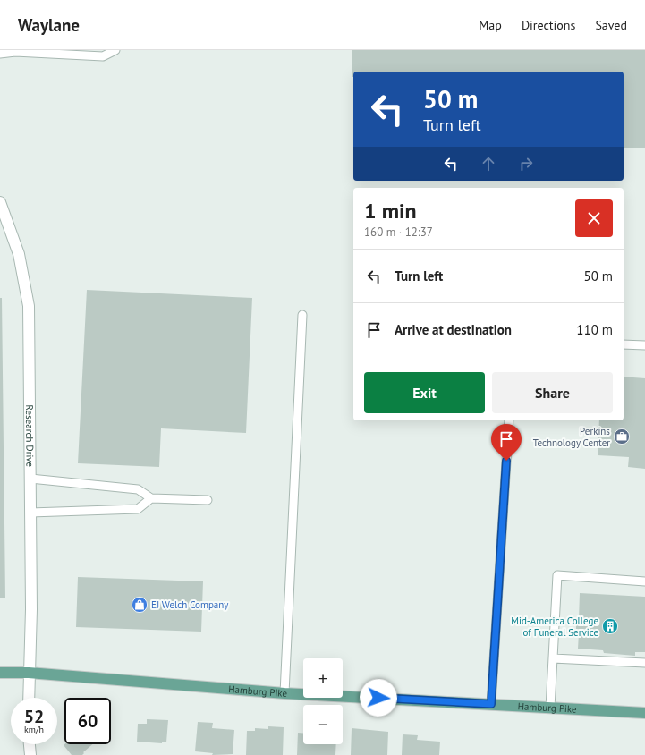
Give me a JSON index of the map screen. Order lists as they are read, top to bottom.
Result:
{
  "streets": {
    "main road": ["Hamburg Pike"],
    "street": ["Research Drive"]
  },
  "crossings": [
    ["Research Drive", "Hamburg Pike"]
  ],
  "places": {
    "office": ["Perkins Technology Center"],
    "shop": ["EJ Welch Company"],
    "building": ["Mid-America College of Funeral Service"]
  },
  "page": {
    "header": "Waylane",
    "nav": ["Map", "Directions", "Saved"],
    "turn": ["50 m", "Turn left"],
    "heading": ["1 min", "160 m · 12:37"],
    "list": [
      {
        "name": "Turn left",
        "value": "50 m"
      },
      {
        "name": "Arrive at destination",
        "value": "110 m"
      }
    ],
    "buttons": ["Exit", "Share"],
    "map_buttons": ["+", "−"],
    "speed": "52 km/h",
    "limit": "60"
  }
}
